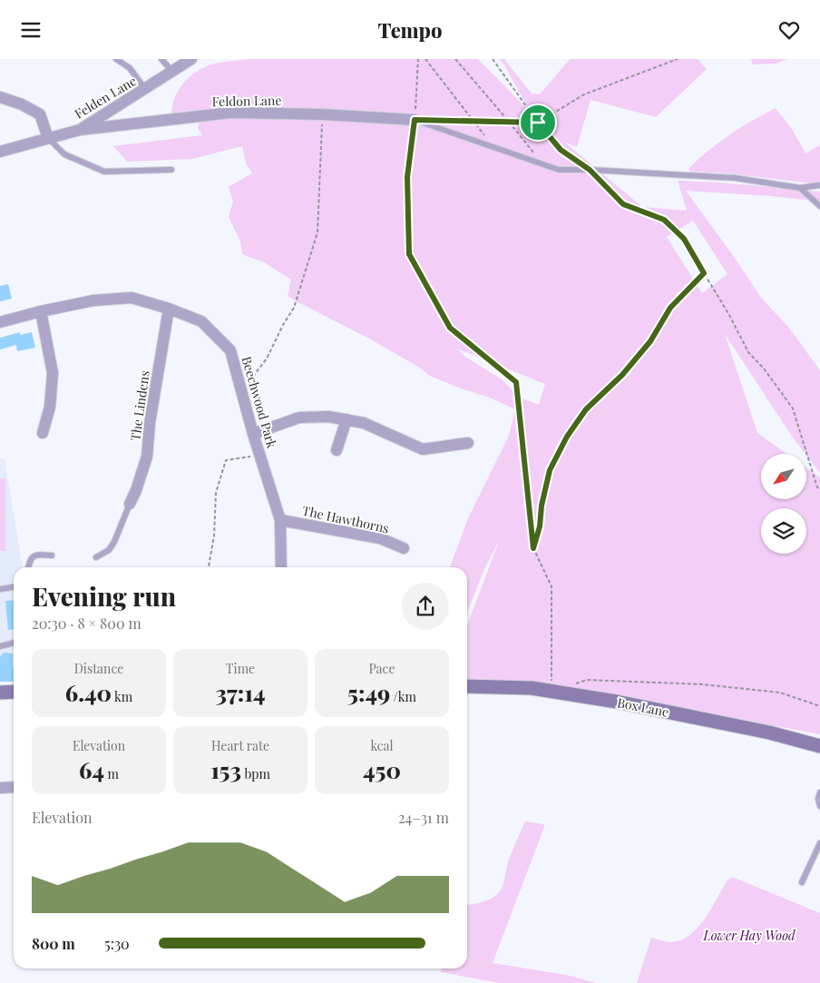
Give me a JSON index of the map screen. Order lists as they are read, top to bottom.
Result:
{
  "streets": {
    "main road": ["Box Lane"],
    "street": [
      "Felden Lane",
      "Feldon Lane",
      "Beechwood Park",
      "The Lindens",
      "The Hawthorns"
    ]
  },
  "crossings": [
    ["Felden Lane", "Feldon Lane"],
    ["Beechwood Park", "The Lindens"],
    ["Beechwood Park", "The Hawthorns"]
  ],
  "parks": ["Lower Hay Wood"],
  "north": "bottom left",
  "page": {
    "header": "Tempo",
    "heading": ["Evening run", "20:30 · 8 × 800 m"],
    "stats": [
      ["Distance", "6.40 km"],
      ["Time", "37:14"],
      ["Pace", "5:49 /km"],
      ["Elevation", "64 m"],
      ["Heart rate", "153 bpm"],
      ["kcal", "450"]
    ],
    "chart": ["Elevation", "24–31 m"],
    "list": [
      {
        "name": "800 m",
        "note": "5:30"
      }
    ]
  }
}
